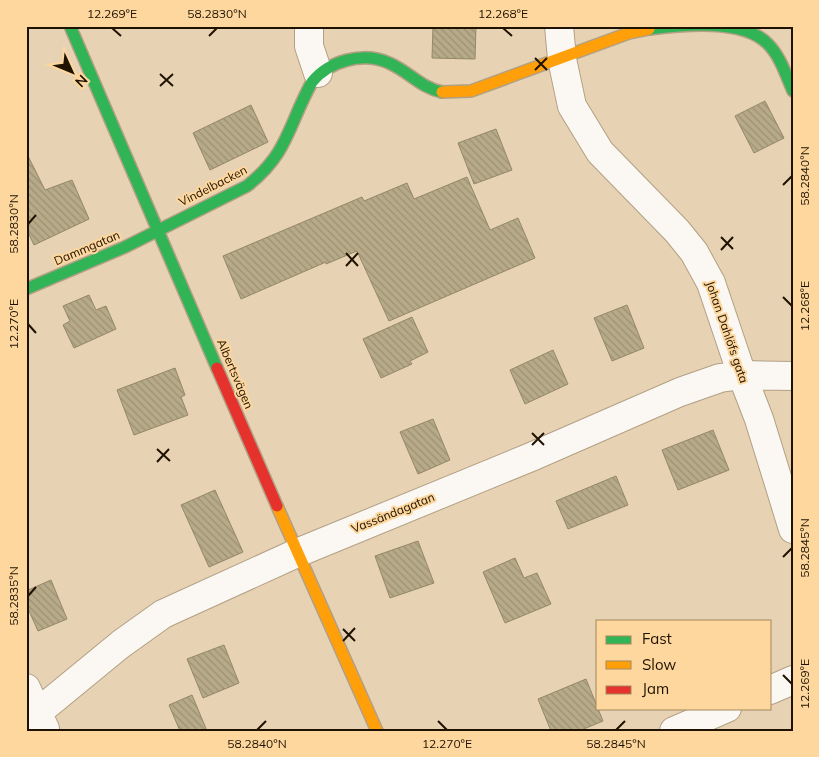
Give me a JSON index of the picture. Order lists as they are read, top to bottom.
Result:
{
  "streets": {
    "street": [
      "Vindelbacken",
      "Dammgatan",
      "Johan Dahlöfs gata",
      "Albertsvägen",
      "Vassändagatan"
    ]
  },
  "crossings": [
    ["Vindelbacken", "Dammgatan"],
    ["Vindelbacken", "Albertsvägen"],
    ["Dammgatan", "Albertsvägen"],
    ["Johan Dahlöfs gata", "Vassändagatan"],
    ["Albertsvägen", "Vassändagatan"]
  ],
  "legend": ["Fast", "Slow", "Jam"],
  "north": "bottom right",
  "coordinates": [
    "12.269°E",
    "58.2830°N",
    "12.268°E",
    "58.2840°N",
    "12.270°E",
    "58.2845°N",
    "58.2835°N"
  ]
}
